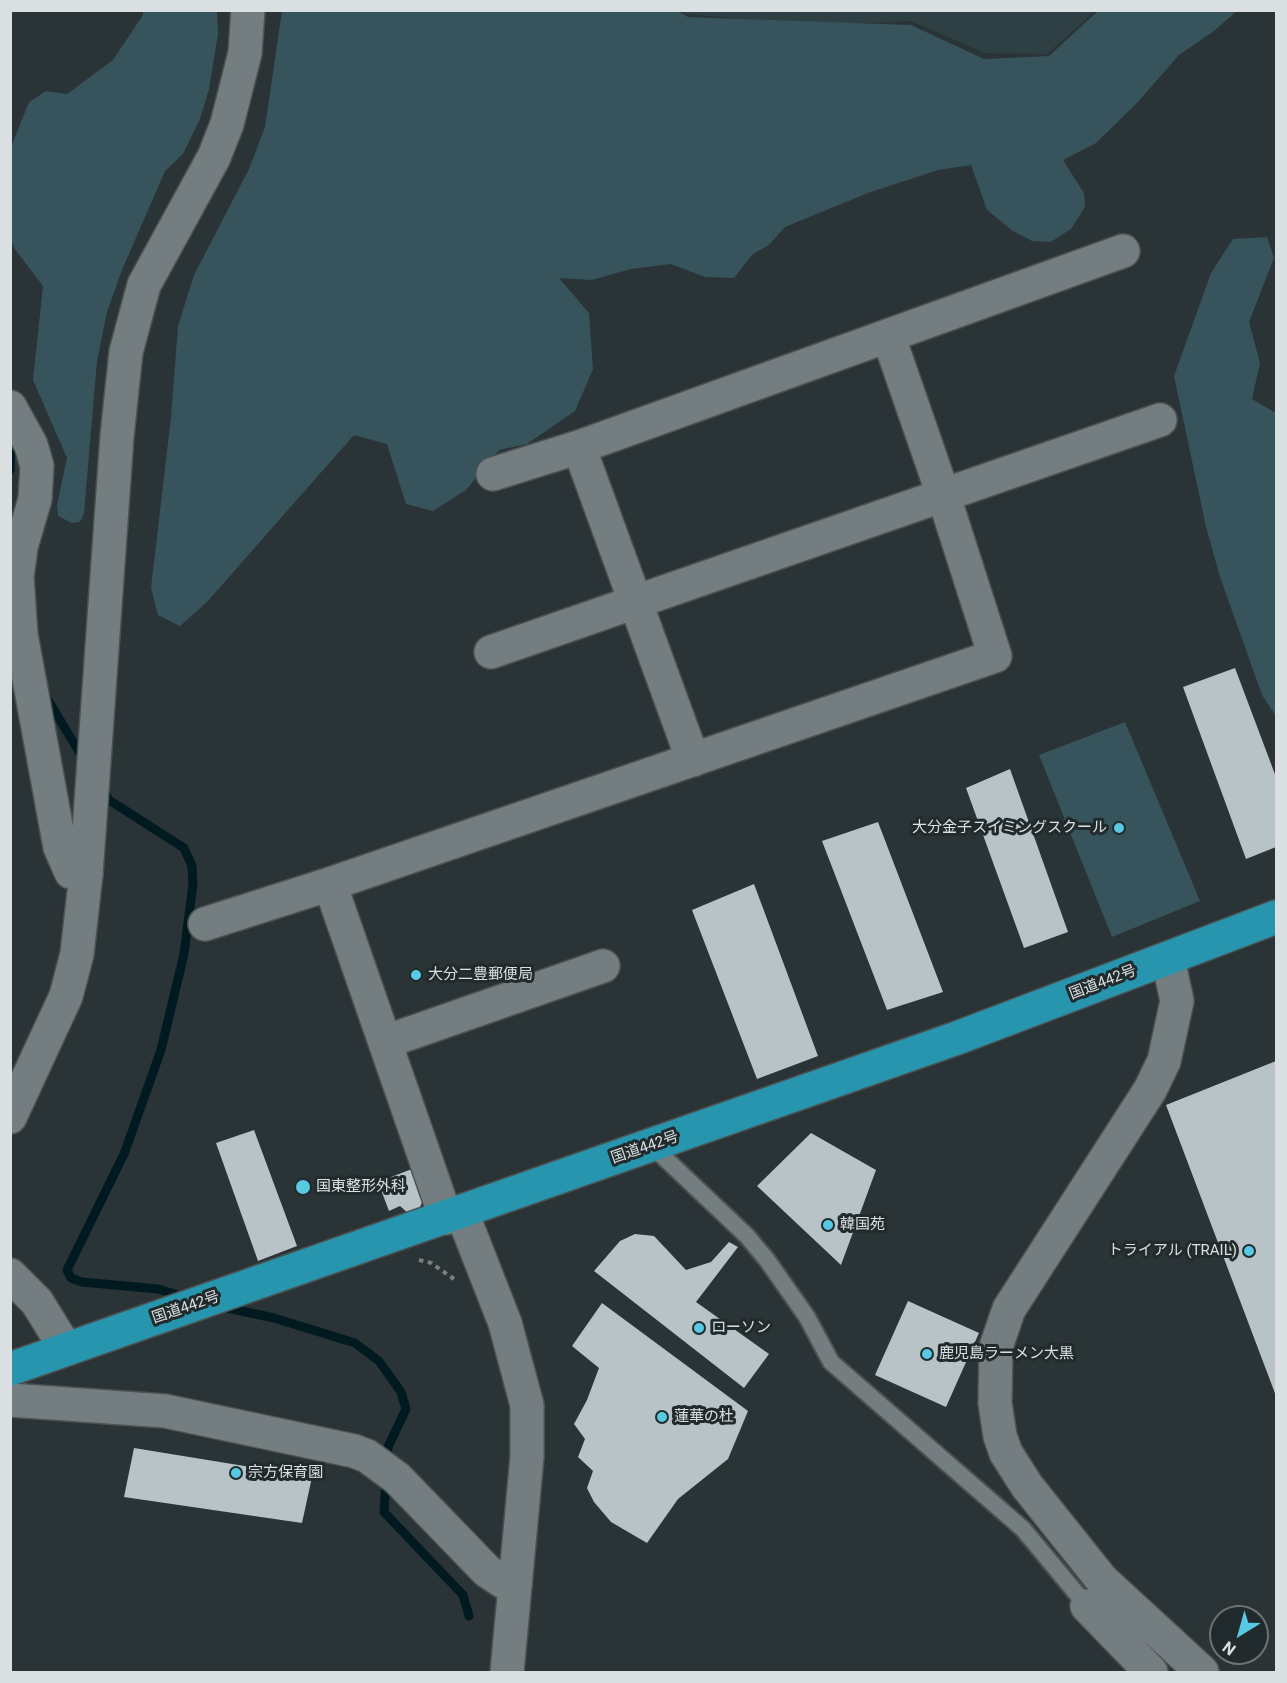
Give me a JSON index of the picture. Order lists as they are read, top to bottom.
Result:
{
  "streets": {
    "highway": ["国道442号"]
  },
  "places": [
    "大分金子スイミングスクール",
    "大分二豊郵便局",
    "国東整形外科",
    "韓国苑",
    "トライアル (TRAIL)",
    "ローソン",
    "鹿児島ラーメン大黒",
    "蓮華の杜",
    "宗方保育園"
  ],
  "north": "bottom left"
}
